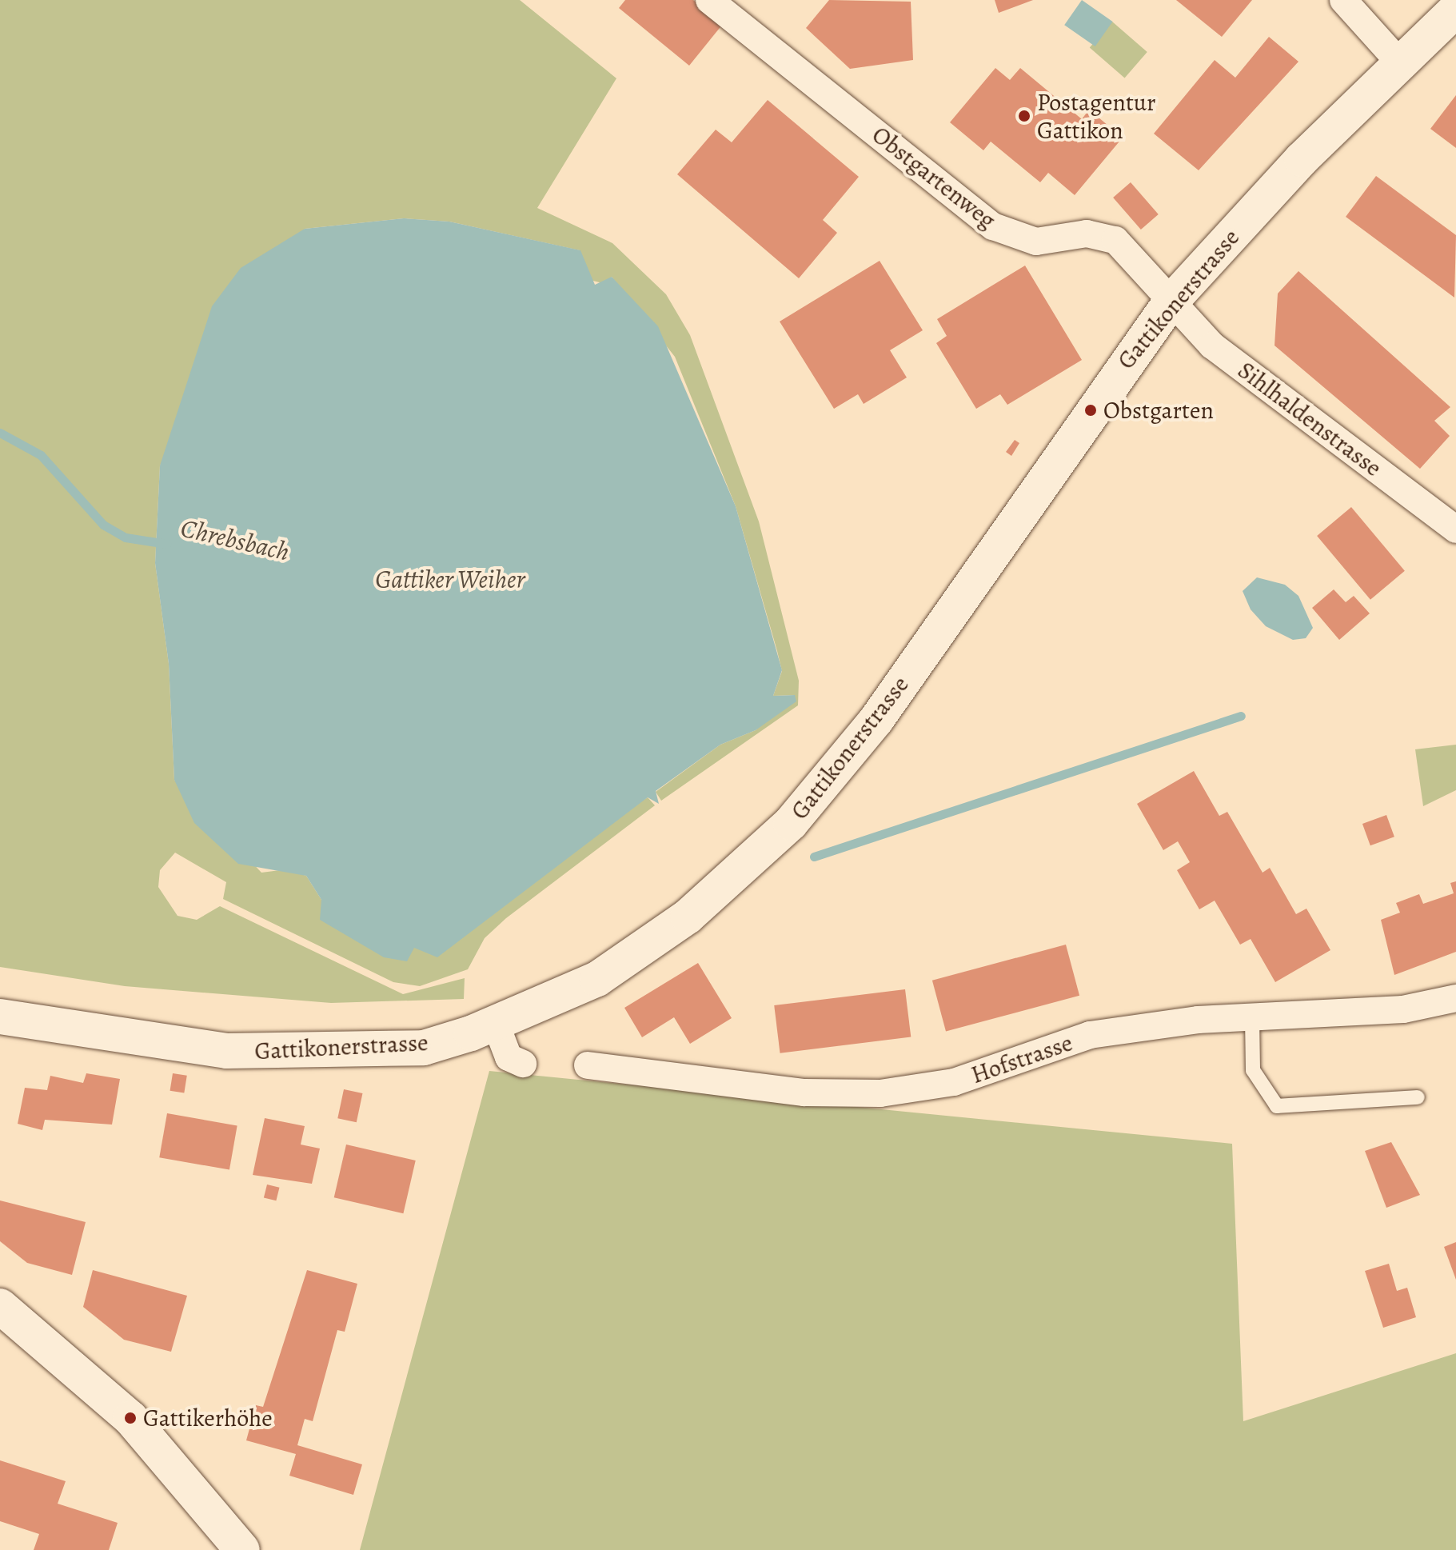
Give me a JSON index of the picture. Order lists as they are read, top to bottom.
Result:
{
  "streets": {
    "main road": ["Gattikonerstrasse"],
    "street": ["Obstgartenweg", "Sihlhaldenstrasse", "Hofstrasse"]
  },
  "crossings": [
    ["Obstgartenweg", "Gattikonerstrasse"],
    ["Obstgartenweg", "Sihlhaldenstrasse"],
    ["Gattikonerstrasse", "Sihlhaldenstrasse"]
  ],
  "water": ["Chrebsbach", "Gattiker Weiher"],
  "places": ["Postagentur Gattikon", "Obstgarten", "Gattikerhöhe"]
}
